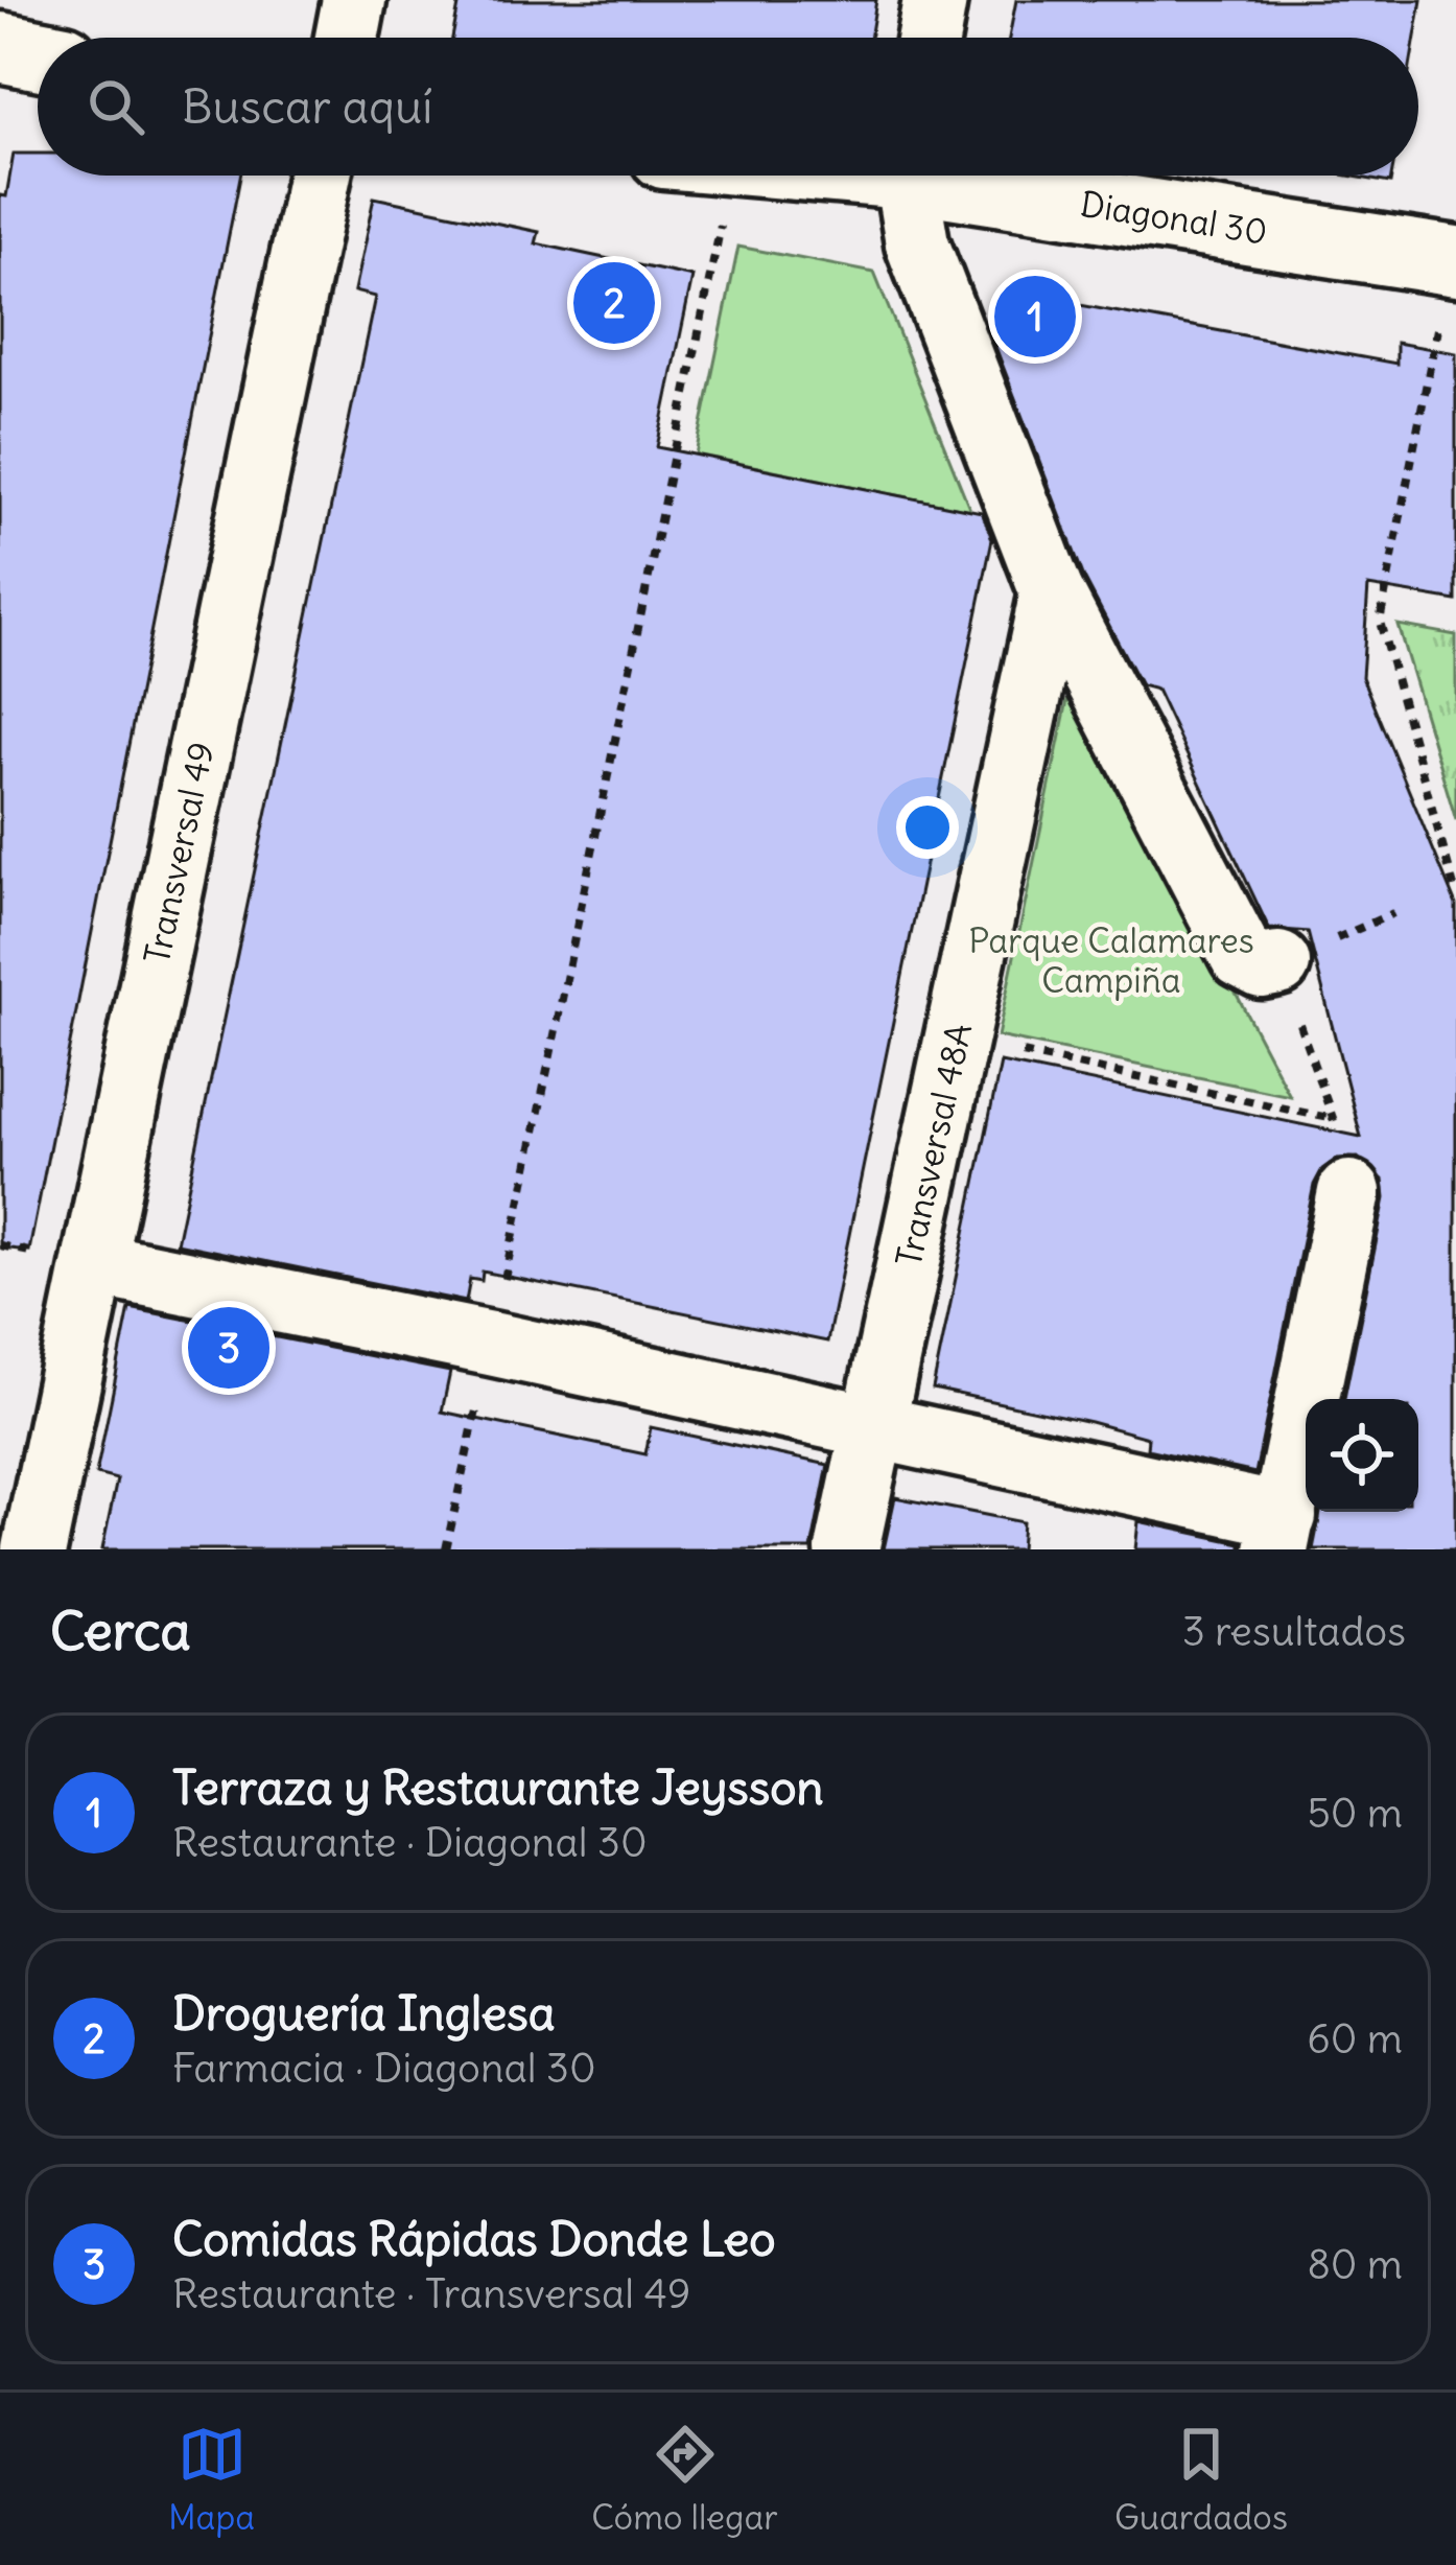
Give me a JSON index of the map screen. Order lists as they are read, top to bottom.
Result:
{
  "streets": {
    "street": ["Diagonal 30", "Transversal 49", "Transversal 48A"]
  },
  "parks": ["Parque Calamares Campiña"],
  "page": {
    "search": "Buscar aquí",
    "pins": ["2", "1", "3"],
    "heading": ["Cerca", "3 resultados"],
    "list": [
      {
        "mark": "1",
        "name": "Terraza y Restaurante Jeysson",
        "note": "Restaurante · Diagonal 30",
        "value": "50 m"
      },
      {
        "mark": "2",
        "name": "Droguería Inglesa",
        "note": "Farmacia · Diagonal 30",
        "value": "60 m"
      },
      {
        "mark": "3",
        "name": "Comidas Rápidas Donde Leo",
        "note": "Restaurante · Transversal 49",
        "value": "80 m"
      }
    ],
    "nav": ["Mapa", "Cómo llegar", "Guardados"]
  }
}
